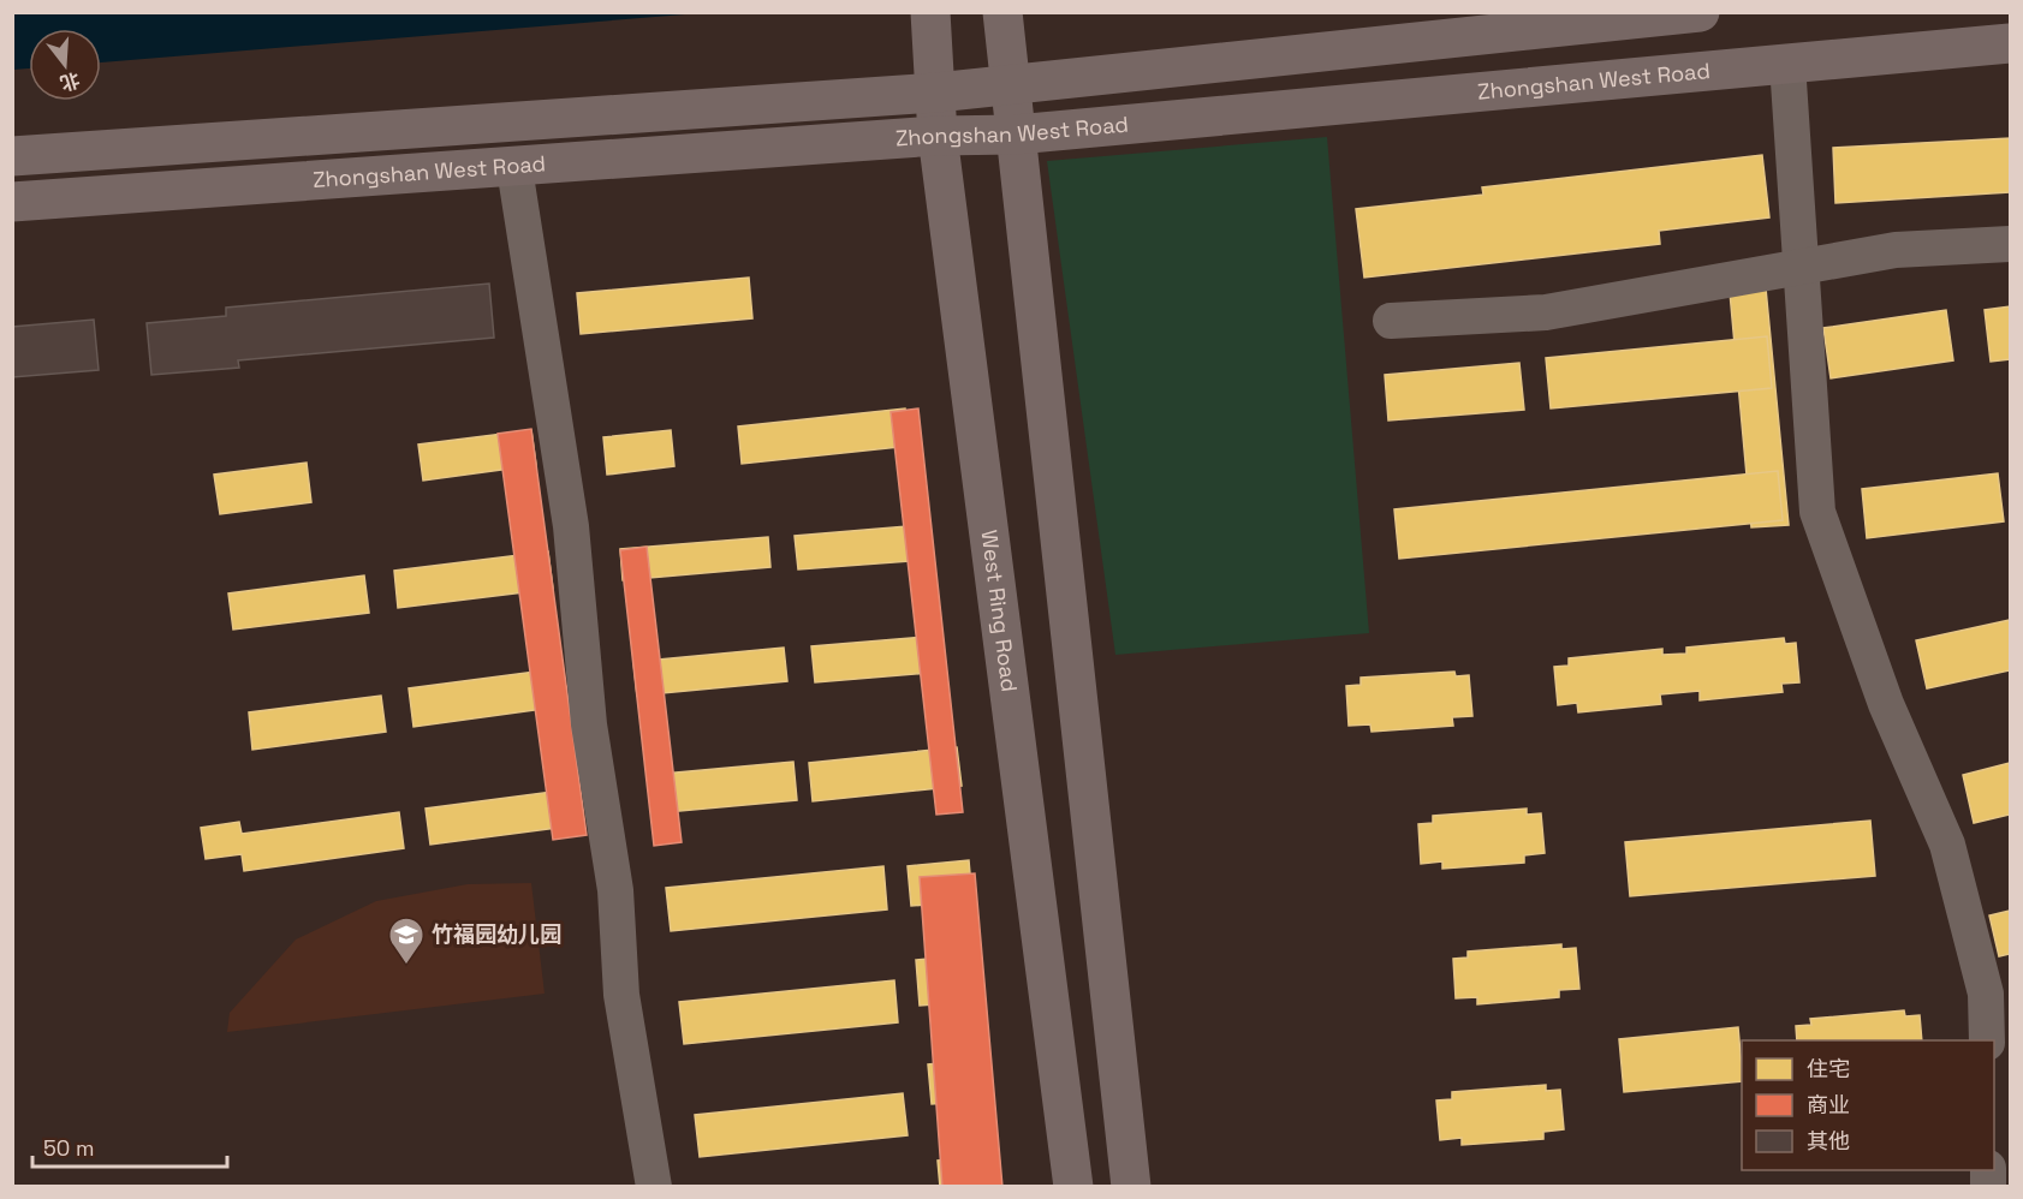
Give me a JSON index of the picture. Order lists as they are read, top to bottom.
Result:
{
  "streets": {
    "main road": ["Zhongshan West Road", "West Ring Road"]
  },
  "crossings": [
    ["Zhongshan West Road", "West Ring Road"]
  ],
  "places": {
    "school or university": ["竹福园幼儿园"]
  },
  "legend": ["住宅", "商业", "其他"],
  "scale_bar": "50 m",
  "north": "bottom"
}
